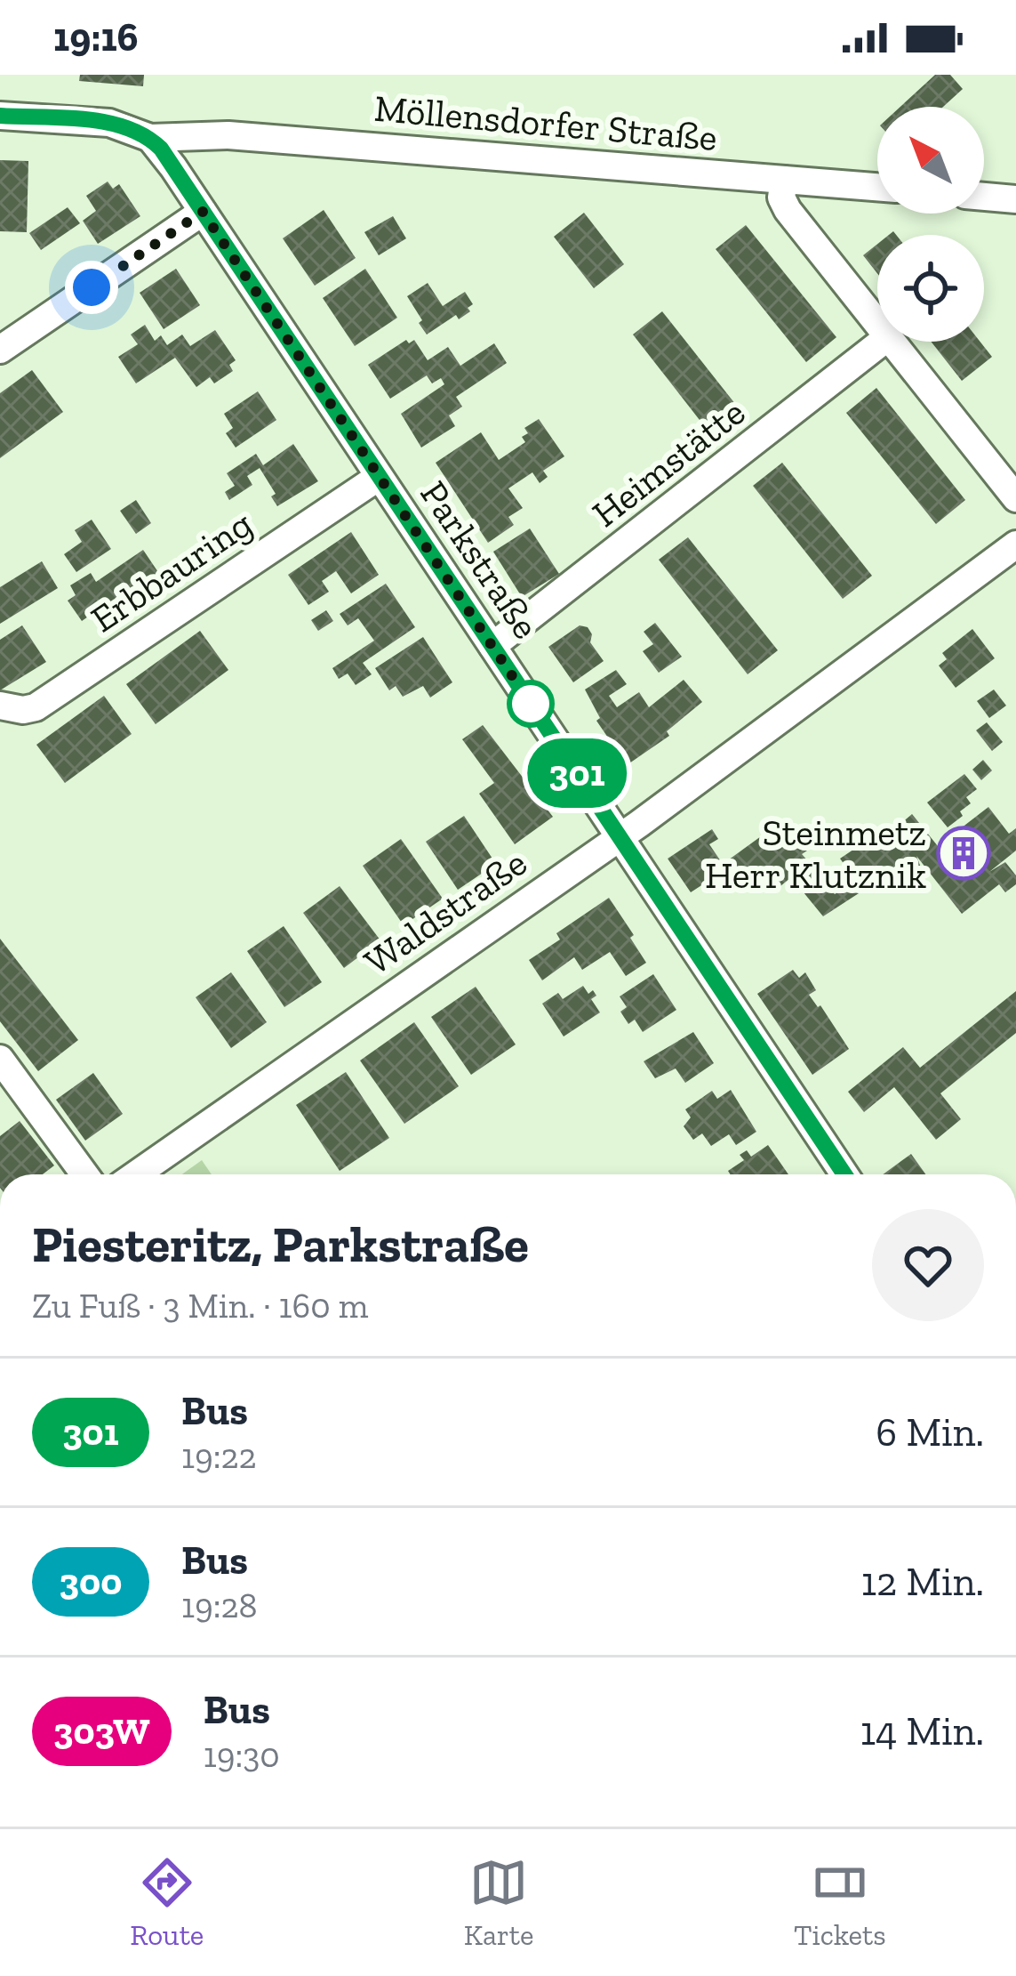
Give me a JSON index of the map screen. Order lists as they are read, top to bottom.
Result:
{
  "streets": {
    "street": [
      "Möllensdorfer Straße",
      "Heimstätte",
      "Parkstraße",
      "Erbbauring",
      "Waldstraße"
    ]
  },
  "crossings": [
    ["Möllensdorfer Straße", "Parkstraße"],
    ["Heimstätte", "Parkstraße"],
    ["Parkstraße", "Erbbauring"],
    ["Parkstraße", "Waldstraße"]
  ],
  "places": {
    "building": ["Steinmetz Herr Klutznik"]
  },
  "lines": ["bus line 301"],
  "north": "top left",
  "page": {
    "status": "19:16",
    "on_map": "301",
    "heading": ["Piesteritz, Parkstraße", "Zu Fuß · 3 Min. · 160 m"],
    "list": [
      {
        "mark": "301",
        "name": "Bus",
        "note": "19:22",
        "value": "6 Min."
      },
      {
        "mark": "300",
        "name": "Bus",
        "note": "19:28",
        "value": "12 Min."
      },
      {
        "mark": "303W",
        "name": "Bus",
        "note": "19:30",
        "value": "14 Min."
      }
    ],
    "tabs": ["Route", "Karte", "Tickets"]
  }
}
